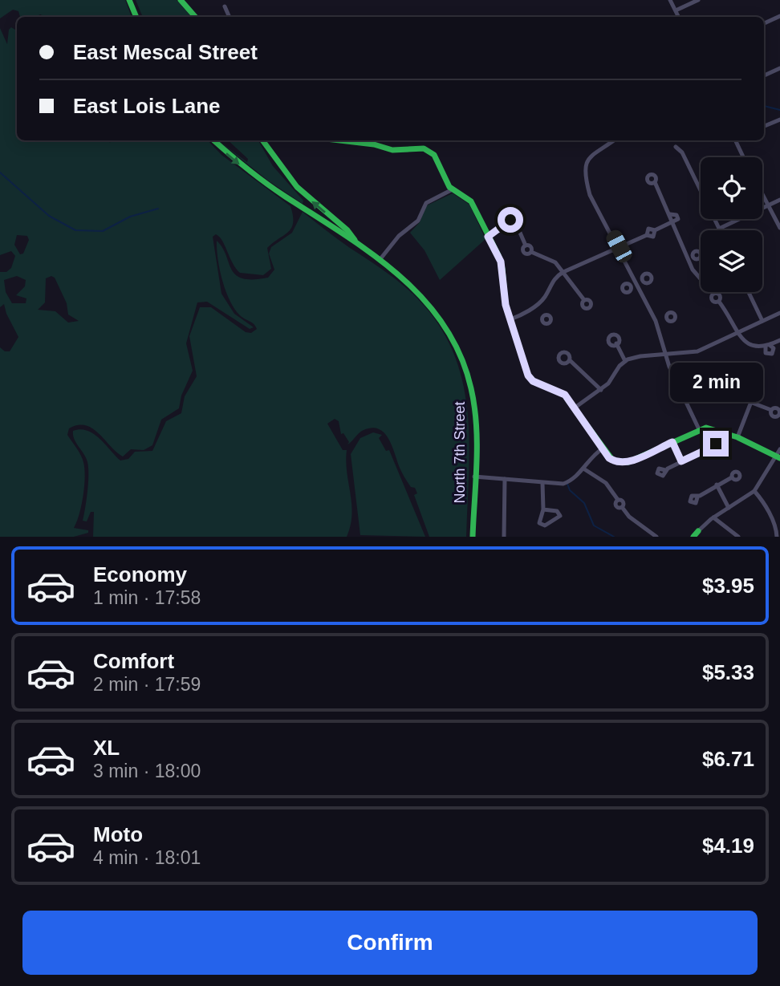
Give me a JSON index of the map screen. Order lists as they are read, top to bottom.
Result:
{
  "streets": {
    "main road": ["North 7th Street"]
  },
  "page": {
    "banner": ["East Mescal Street", "East Lois Lane"],
    "bubble": "2 min",
    "list": [
      {
        "name": "Economy",
        "note": "1 min · 17:58",
        "value": "$3.95"
      },
      {
        "name": "Comfort",
        "note": "2 min · 17:59",
        "value": "$5.33"
      },
      {
        "name": "XL",
        "note": "3 min · 18:00",
        "value": "$6.71"
      },
      {
        "name": "Moto",
        "note": "4 min · 18:01",
        "value": "$4.19"
      }
    ],
    "buttons": "Confirm"
  }
}
